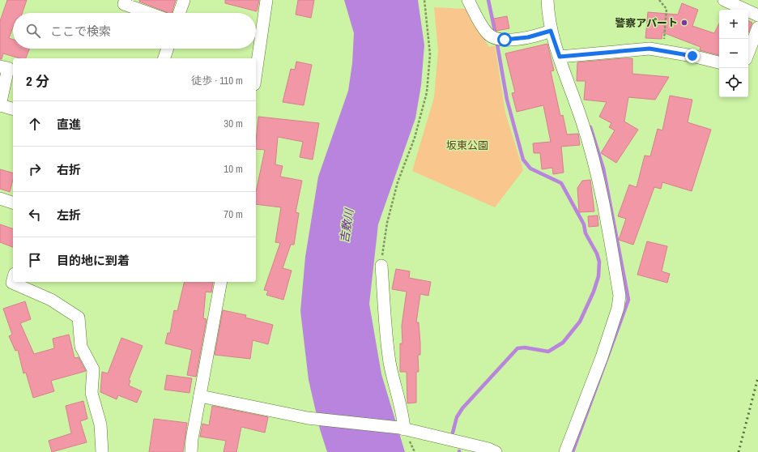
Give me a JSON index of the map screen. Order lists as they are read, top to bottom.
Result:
{
  "water": ["吉敷川"],
  "parks": ["坂東公園"],
  "places": ["警察アパート"],
  "page": {
    "map_buttons": ["+", "−"],
    "search": "ここで検索",
    "heading": ["2 分", "徒歩 · 110 m"],
    "list": [
      ["直進", "30 m"],
      ["右折", "10 m"],
      ["左折", "70 m"],
      "目的地に到着"
    ]
  }
}
